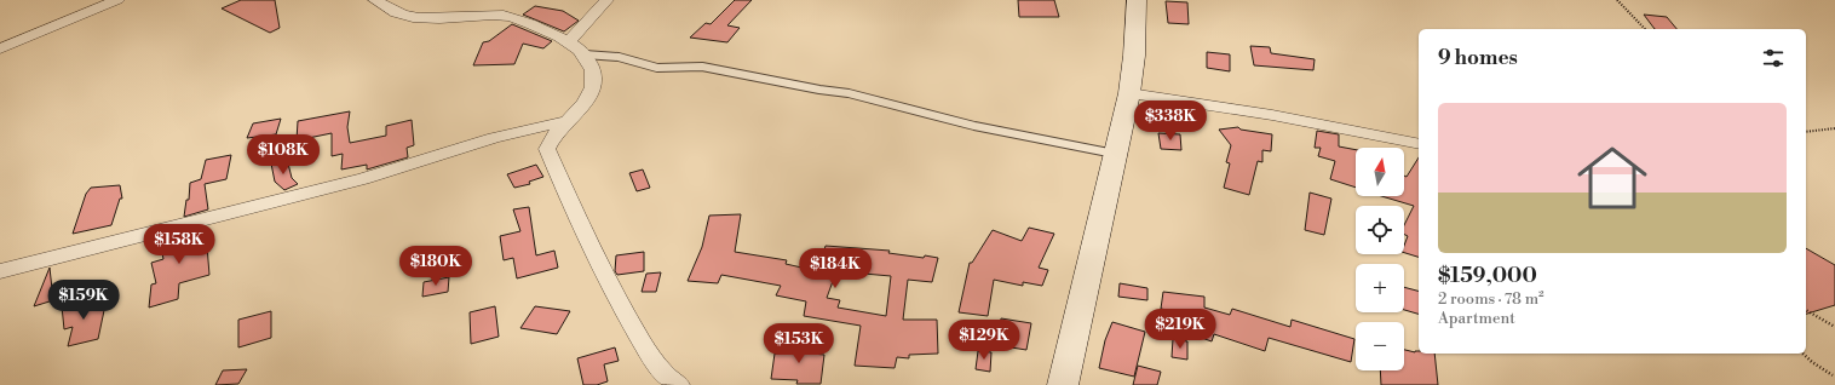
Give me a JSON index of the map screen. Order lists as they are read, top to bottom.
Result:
{
  "north": "top",
  "page": {
    "heading": "9 homes",
    "list": [
      {
        "name": "$159,000",
        "note": "2 rooms · 78 m² · Apartment"
      }
    ],
    "price": [
      "$338K",
      "$108K",
      "$158K",
      "$180K",
      "$184K",
      "$159K",
      "$219K",
      "$129K",
      "$153K"
    ],
    "map_buttons": ["+", "−"]
  }
}
